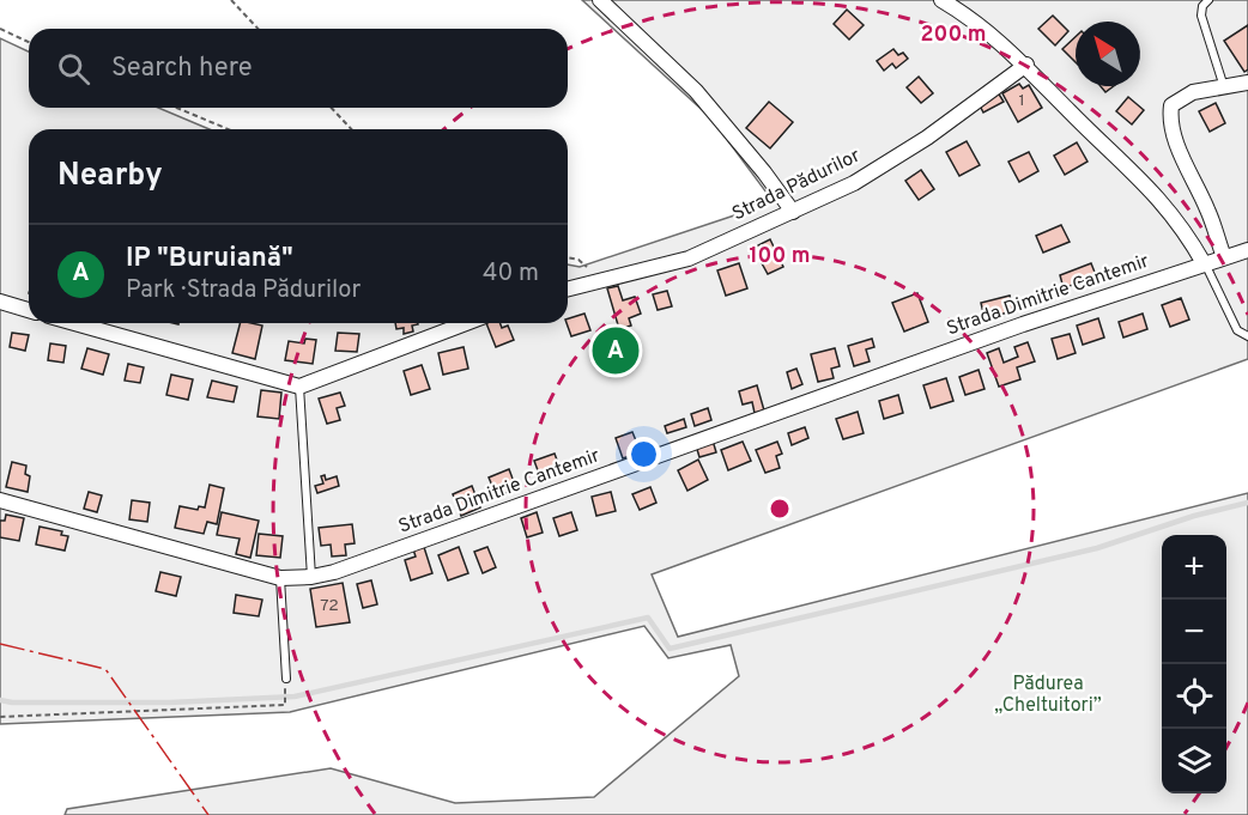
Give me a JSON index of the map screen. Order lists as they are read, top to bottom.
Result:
{
  "streets": {
    "street": ["Strada Pădurilor", "Strada Dimitrie Cantemir"]
  },
  "parks": ["Pădurea „Cheltuitori”"],
  "house_numbers": ["1", "72"],
  "north": "top left",
  "page": {
    "search": "Search here",
    "heading": "Nearby",
    "list": [
      {
        "mark": "A",
        "name": "IP \"Buruiană\"",
        "note": "Park · Strada Pădurilor",
        "value": "40 m"
      }
    ],
    "pins": "A",
    "map_buttons": ["+", "−"]
  },
  "rings": ["200 m", "100 m"]
}
